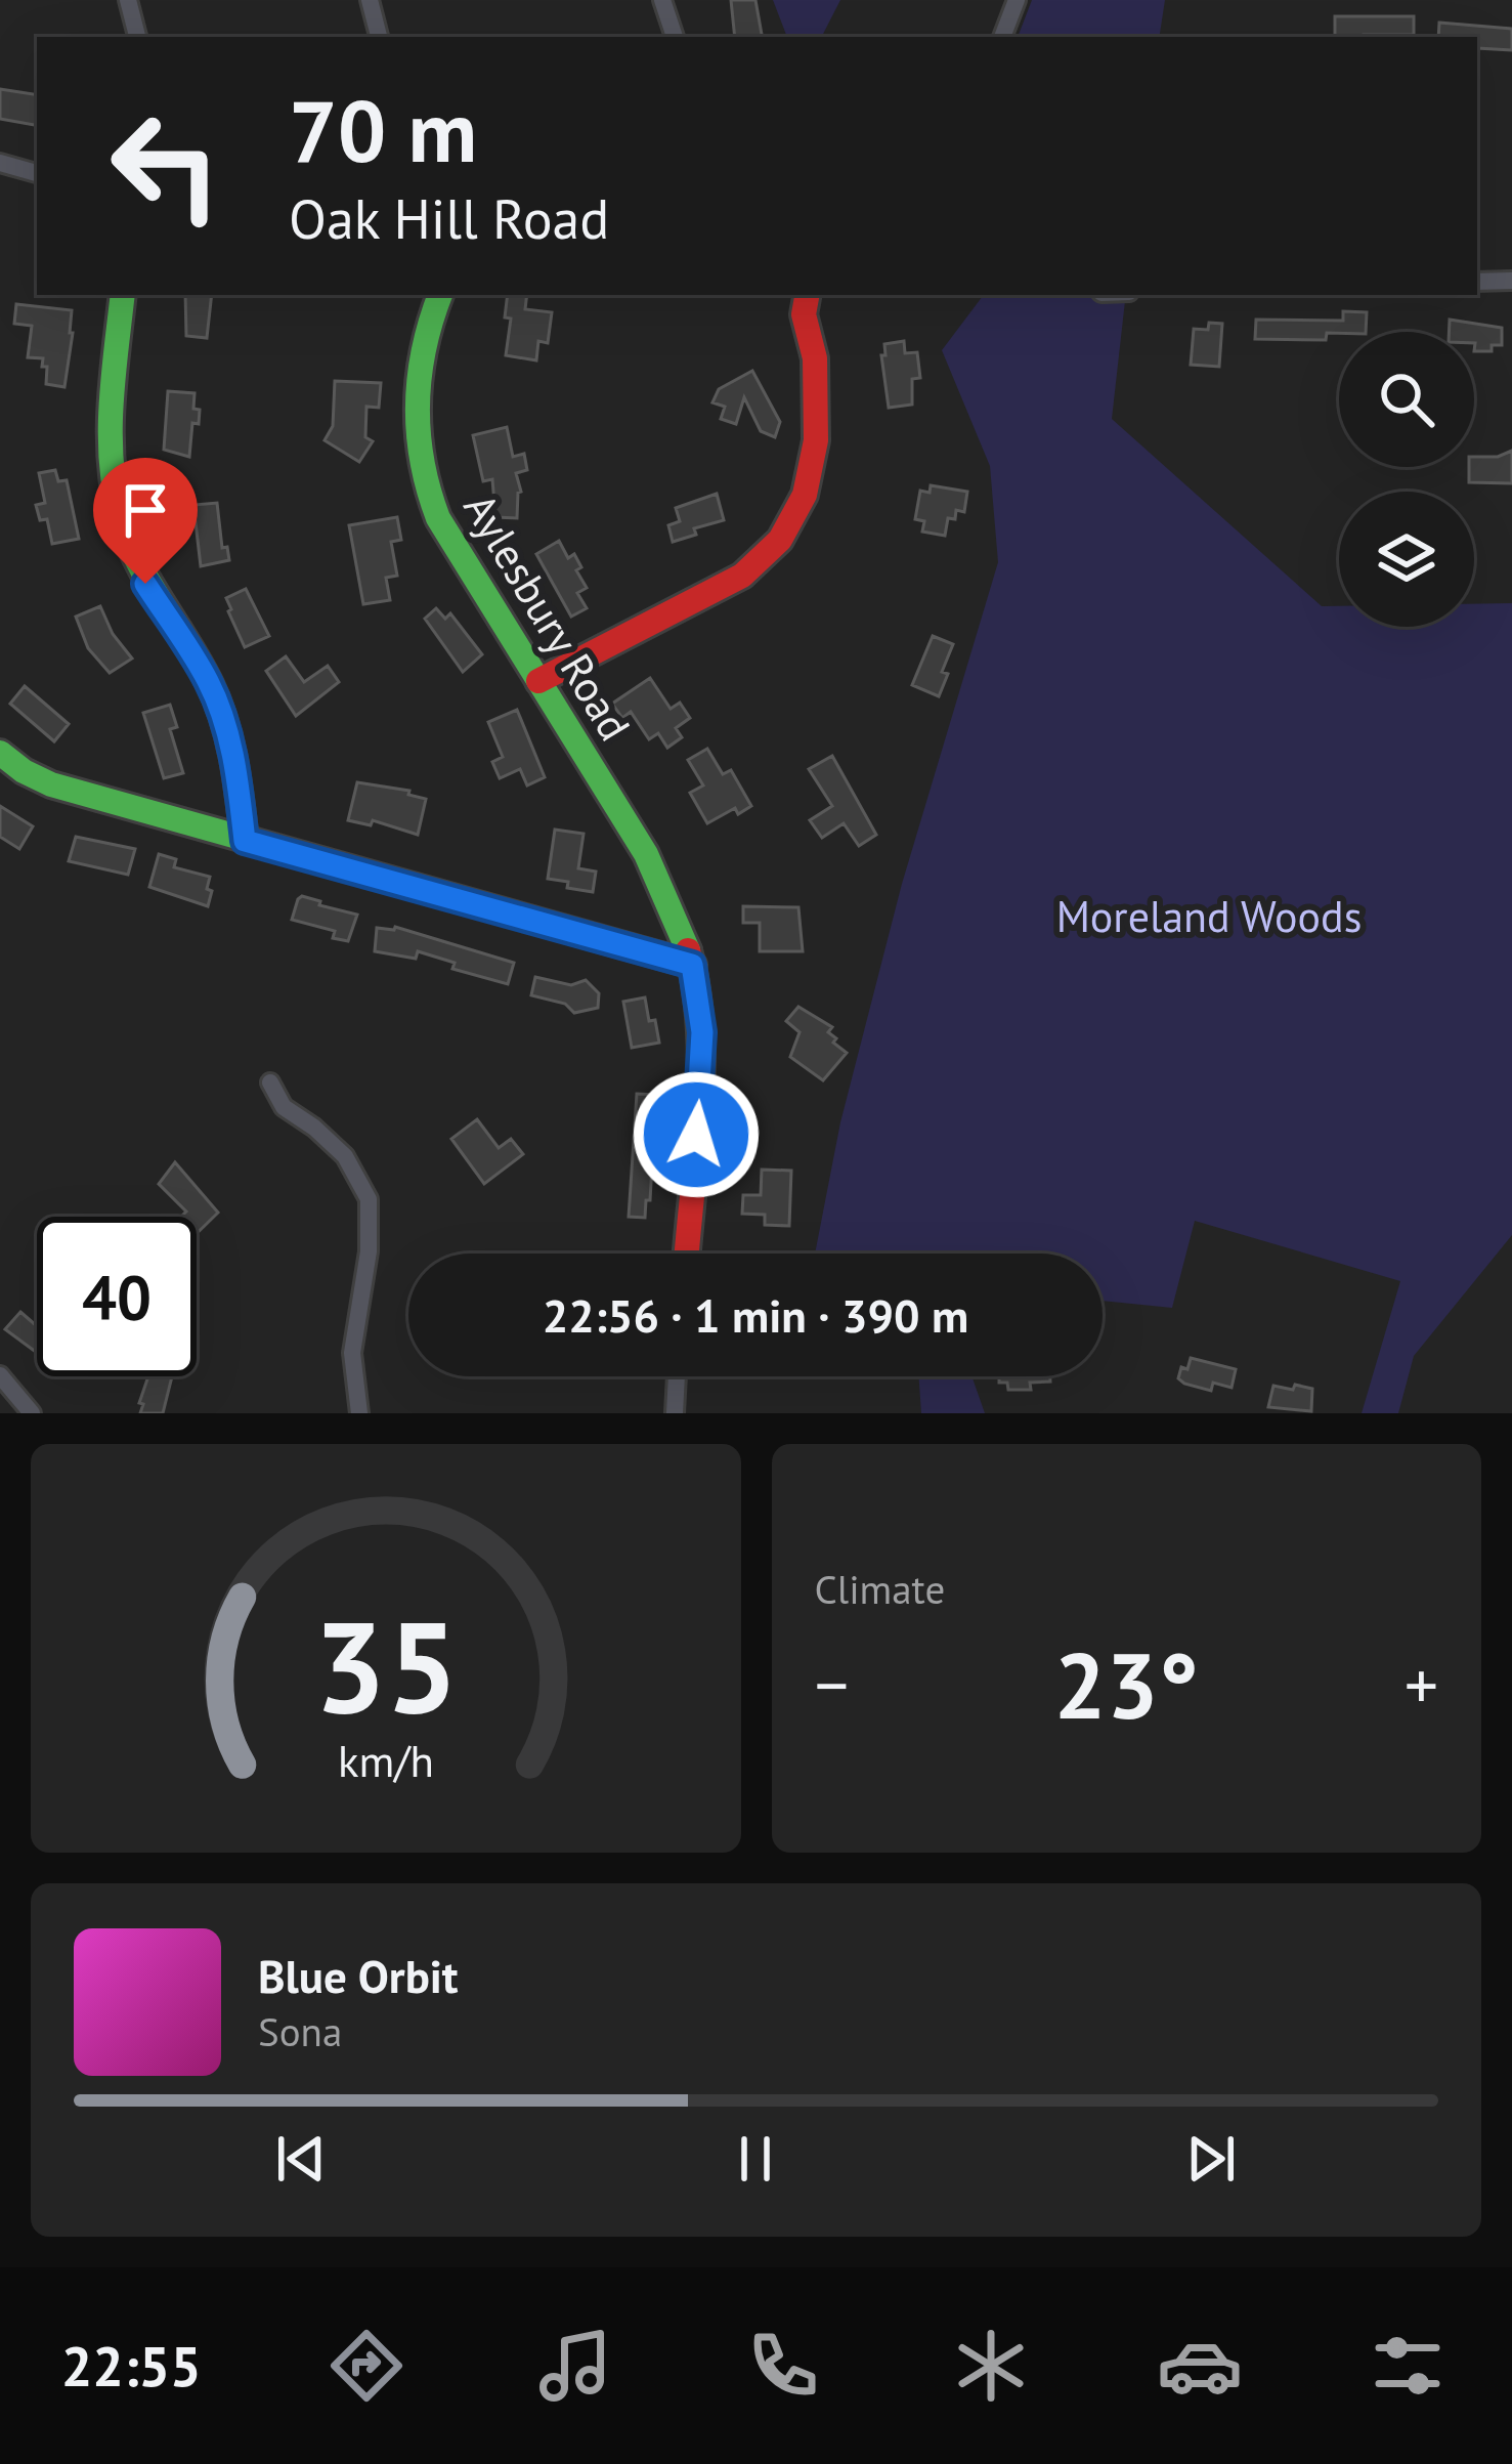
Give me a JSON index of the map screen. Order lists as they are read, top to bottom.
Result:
{
  "streets": {
    "street": ["Aylesbury Road"]
  },
  "parks": ["Moreland Woods"],
  "page": {
    "turn": ["70 m", "Oak Hill Road"],
    "limit": "40",
    "trip": "22:56 · 1 min · 390 m",
    "tile": "Climate",
    "heat": ["−", "23°", "+"],
    "song": ["Blue Orbit", "Sona"],
    "tabs": "22:55",
    "gauge": ["35", "km/h"]
  }
}
